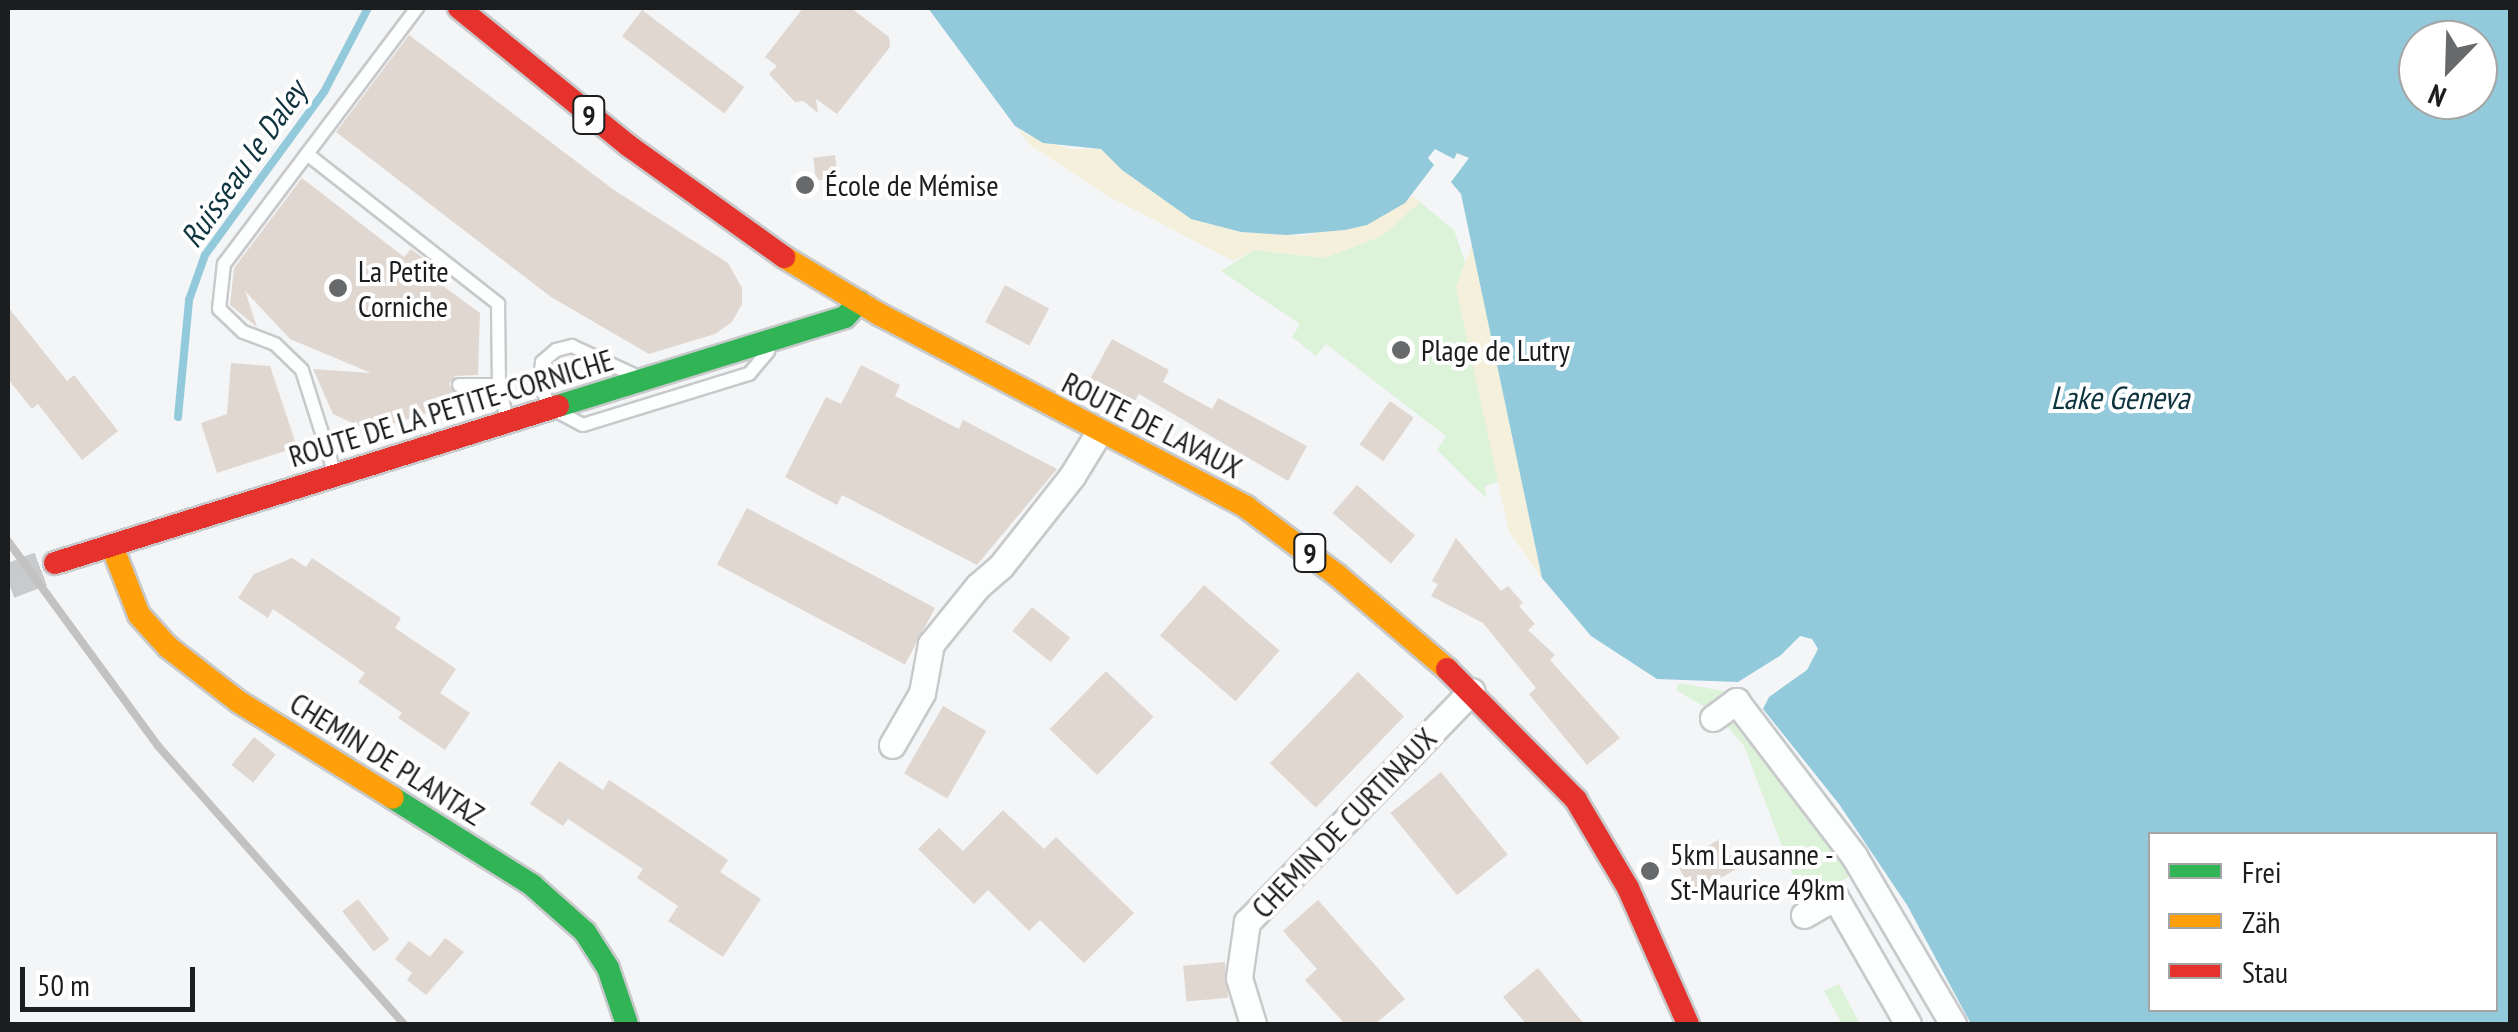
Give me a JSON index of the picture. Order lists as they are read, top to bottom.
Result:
{
  "streets": {
    "main road": [
      "9",
      "ROUTE DE LA PETITE-CORNICHE",
      "ROUTE DE LAVAUX",
      "CHEMIN DE PLANTAZ"
    ],
    "street": ["CHEMIN DE CURTINAUX"]
  },
  "crossings": [
    ["ROUTE DE LA PETITE-CORNICHE", "ROUTE DE LAVAUX"],
    ["ROUTE DE LA PETITE-CORNICHE", "CHEMIN DE PLANTAZ"],
    ["ROUTE DE LAVAUX", "CHEMIN DE CURTINAUX"]
  ],
  "water": ["Ruisseau le Daley", "Lake Geneva"],
  "places": [
    "École de Mémise",
    "La Petite Corniche",
    "Plage de Lutry",
    "5km Lausanne - St-Maurice 49km"
  ],
  "legend": ["Frei", "Zäh", "Stau"],
  "scale_bar": "50 m",
  "north": "bottom left"
}
